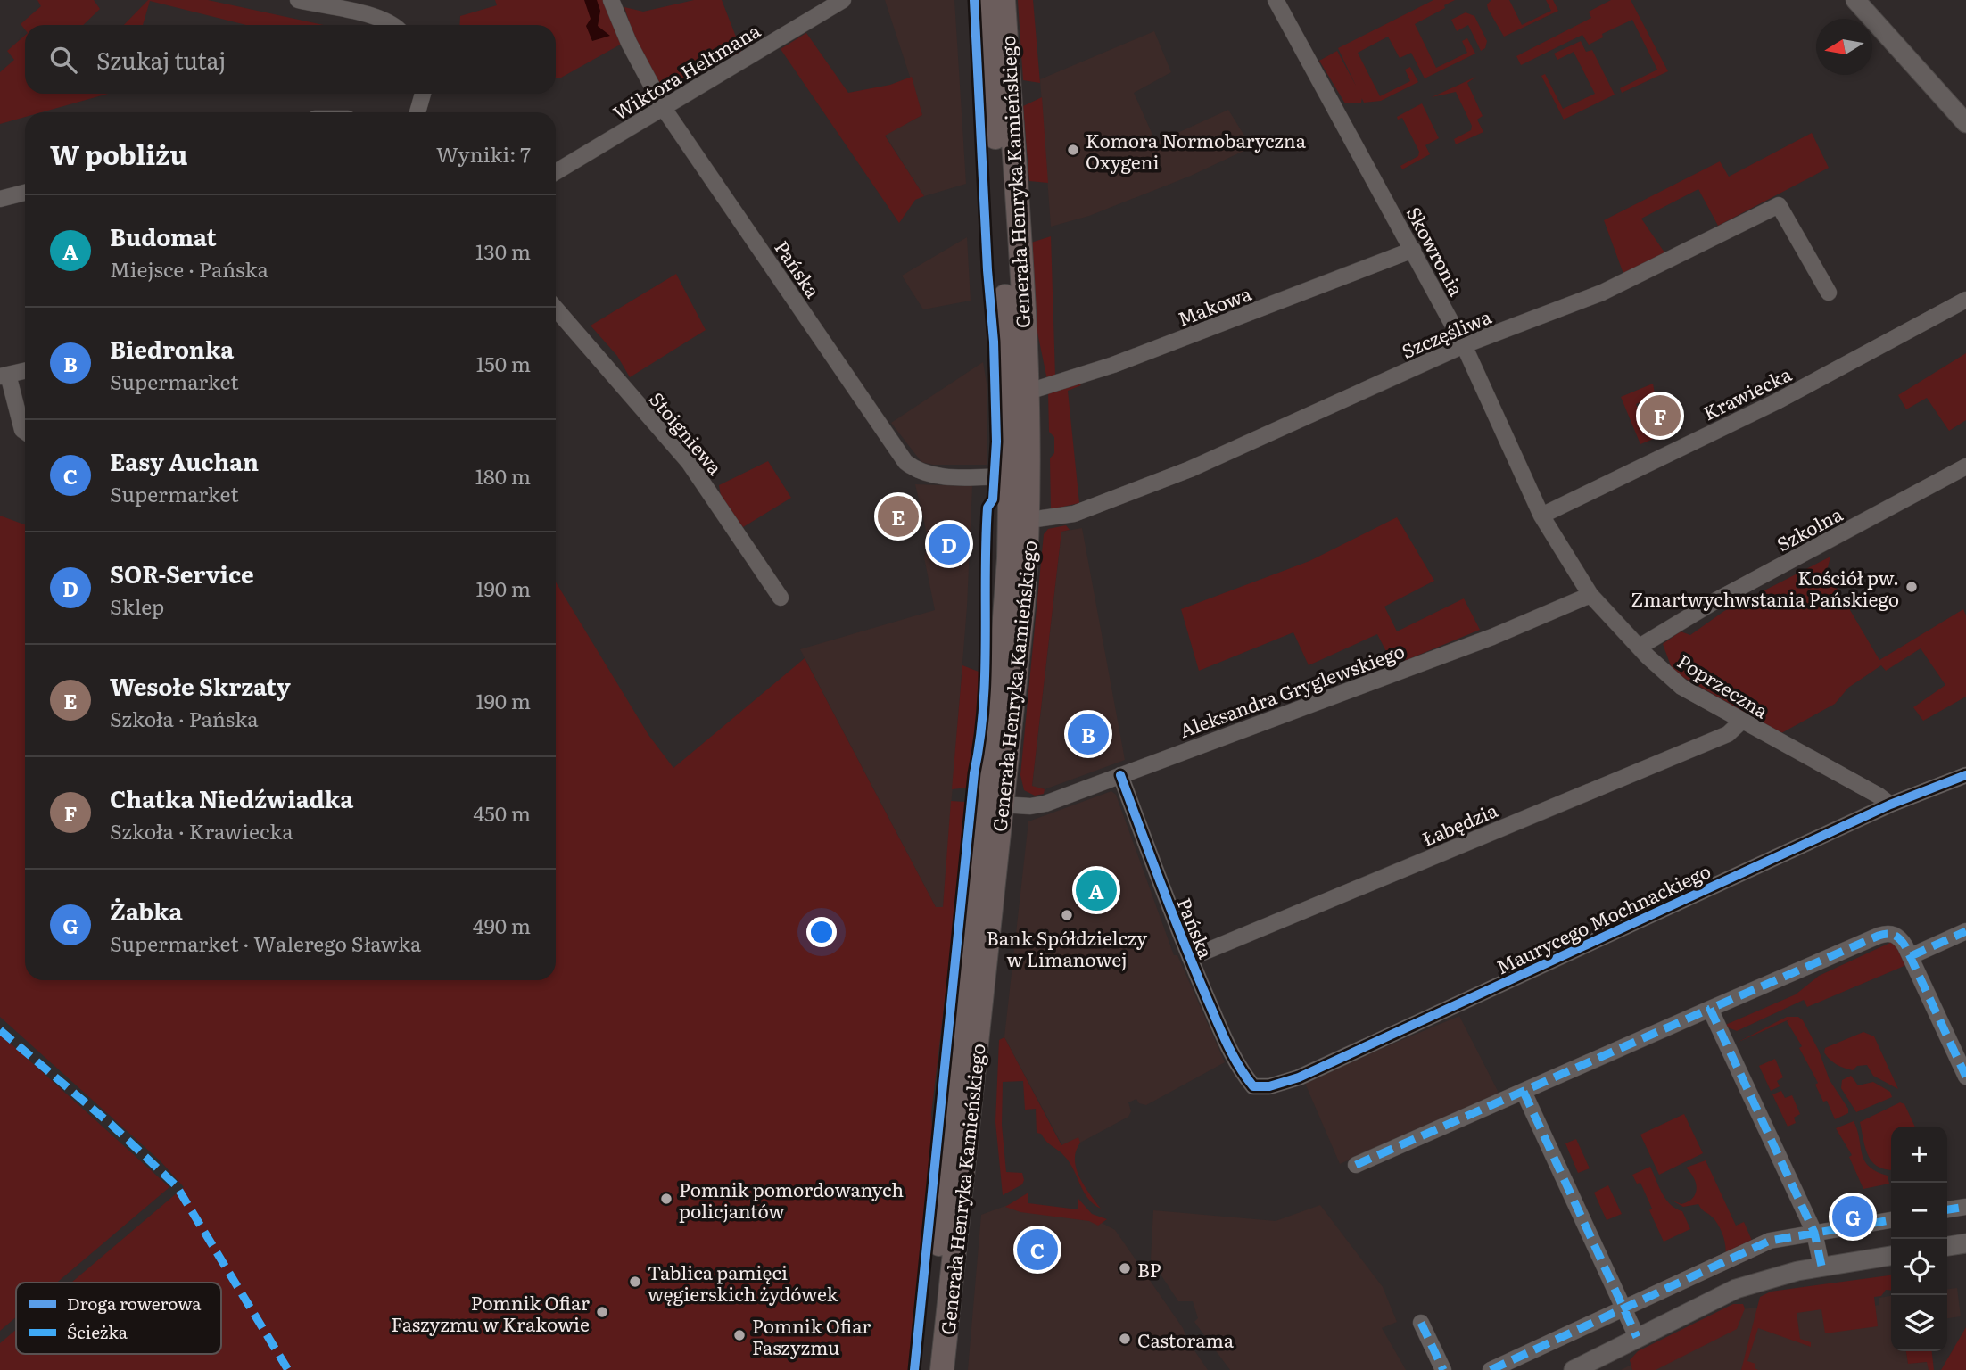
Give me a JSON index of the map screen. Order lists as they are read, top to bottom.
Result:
{
  "streets": {
    "main road": ["Generała Henryka Kamieńskiego"],
    "street": [
      "Wiktora Heltmana",
      "Skowronia",
      "Pańska",
      "Makowa",
      "Szczęśliwa",
      "Krawiecka",
      "Stoigniewa",
      "Szkolna",
      "Poprzeczna",
      "Aleksandra Gryglewskiego",
      "Łabędzia",
      "Maurycego Mochnackiego"
    ]
  },
  "crossings": [
    ["Wiktora Heltmana", "Pańska"],
    ["Generała Henryka Kamieńskiego", "Pańska"],
    ["Generała Henryka Kamieńskiego", "Makowa"],
    ["Generała Henryka Kamieńskiego", "Szczęśliwa"],
    ["Generała Henryka Kamieńskiego", "Aleksandra Gryglewskiego"],
    ["Skowronia", "Makowa"],
    ["Skowronia", "Szczęśliwa"],
    ["Skowronia", "Krawiecka"],
    ["Skowronia", "Poprzeczna"],
    ["Pańska", "Aleksandra Gryglewskiego"],
    ["Pańska", "Łabędzia"],
    ["Pańska", "Maurycego Mochnackiego"],
    ["Szkolna", "Poprzeczna"],
    ["Poprzeczna", "Aleksandra Gryglewskiego"],
    ["Poprzeczna", "Łabędzia"],
    ["Poprzeczna", "Maurycego Mochnackiego"]
  ],
  "places": [
    "Komora Normobaryczna Oxygeni",
    "Kościół pw. Zmartwychwstania Pańskiego",
    "Bank Spółdzielczy w Limanowej",
    "Pomnik pomordowanych policjantów",
    "BP",
    "Tablica pamięci węgierskich żydówek",
    "Pomnik Ofiar Faszyzmu w Krakowie",
    "Pomnik Ofiar Faszyzmu",
    "Castorama"
  ],
  "legend": ["Droga rowerowa", "Ścieżka"],
  "north": "left",
  "page": {
    "search": "Szukaj tutaj",
    "heading": ["W pobliżu", "Wyniki: 7"],
    "list": [
      {
        "mark": "A",
        "name": "Budomat",
        "note": "Miejsce · Pańska",
        "value": "130 m"
      },
      {
        "mark": "B",
        "name": "Biedronka",
        "note": "Supermarket",
        "value": "150 m"
      },
      {
        "mark": "C",
        "name": "Easy Auchan",
        "note": "Supermarket",
        "value": "180 m"
      },
      {
        "mark": "D",
        "name": "SOR-Service",
        "note": "Sklep",
        "value": "190 m"
      },
      {
        "mark": "E",
        "name": "Wesołe Skrzaty",
        "note": "Szkoła · Pańska",
        "value": "190 m"
      },
      {
        "mark": "F",
        "name": "Chatka Niedźwiadka",
        "note": "Szkoła · Krawiecka",
        "value": "450 m"
      },
      {
        "mark": "G",
        "name": "Żabka",
        "note": "Supermarket · Walerego Sławka",
        "value": "490 m"
      }
    ],
    "pins": [
      "F",
      "E",
      "D",
      "B",
      "A",
      "G",
      "C"
    ],
    "map_buttons": ["+", "−"]
  }
}
